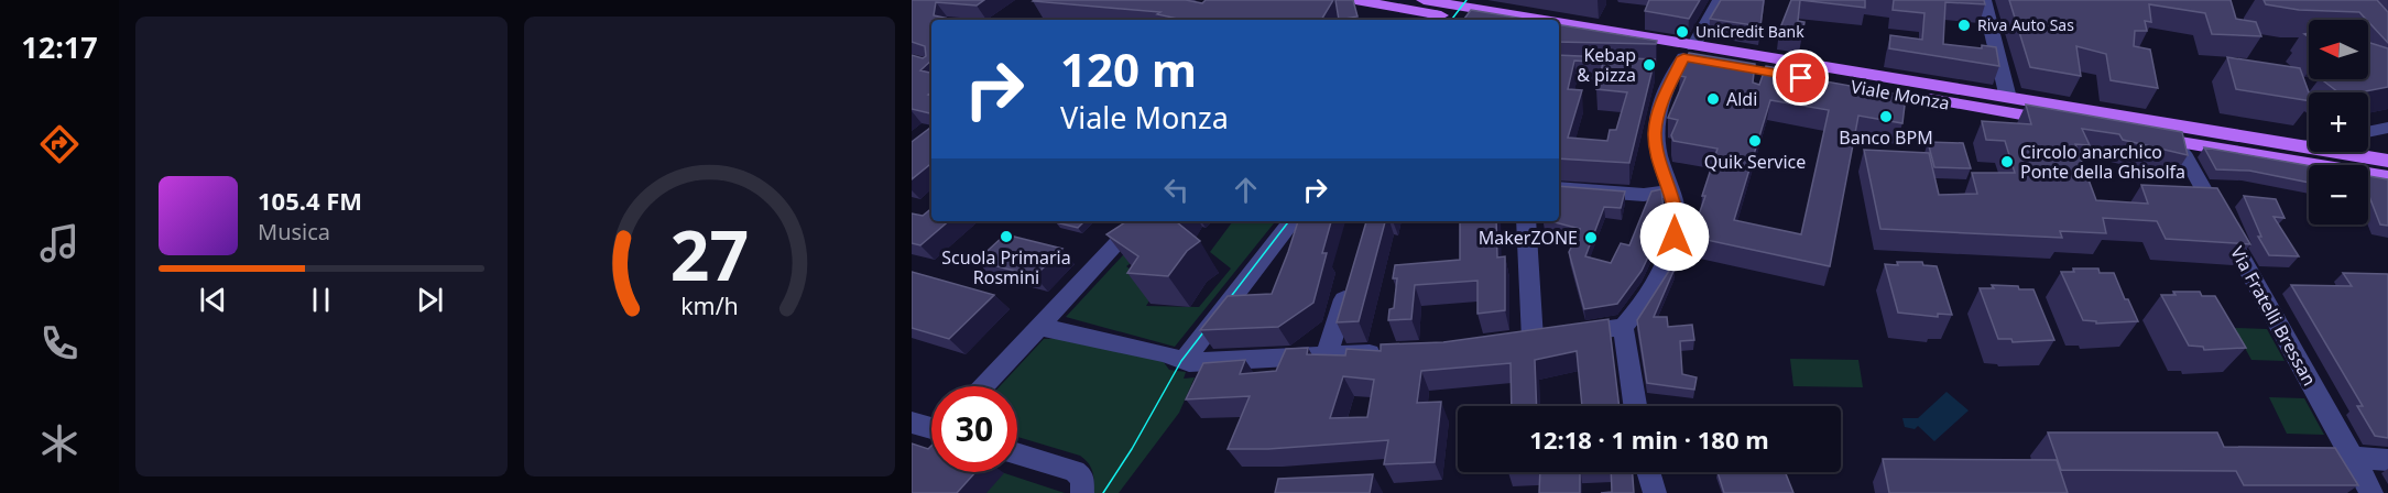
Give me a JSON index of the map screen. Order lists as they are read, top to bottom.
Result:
{
  "streets": {
    "main road": ["Viale Monza"],
    "street": ["Via Fratelli Bressan"]
  },
  "crossings": [
    ["Viale Monza", "Via Fratelli Bressan"]
  ],
  "places": [
    "Riva Auto Sas",
    "UniCredit Bank",
    "Kebap & pizza",
    "Aldi",
    "Banco BPM",
    "Quik Service",
    "Circolo anarchico Ponte della Ghisolfa",
    "Scuola Primaria Rosmini",
    "MakerZONE"
  ],
  "north": "left",
  "page": {
    "tabs": "12:17",
    "map_buttons": ["+", "−"],
    "turn": ["120 m", "Viale Monza"],
    "song": ["105.4 FM", "Musica"],
    "limit": "30",
    "trip": "12:18 · 1 min · 180 m",
    "gauge": ["27", "km/h"]
  }
}
